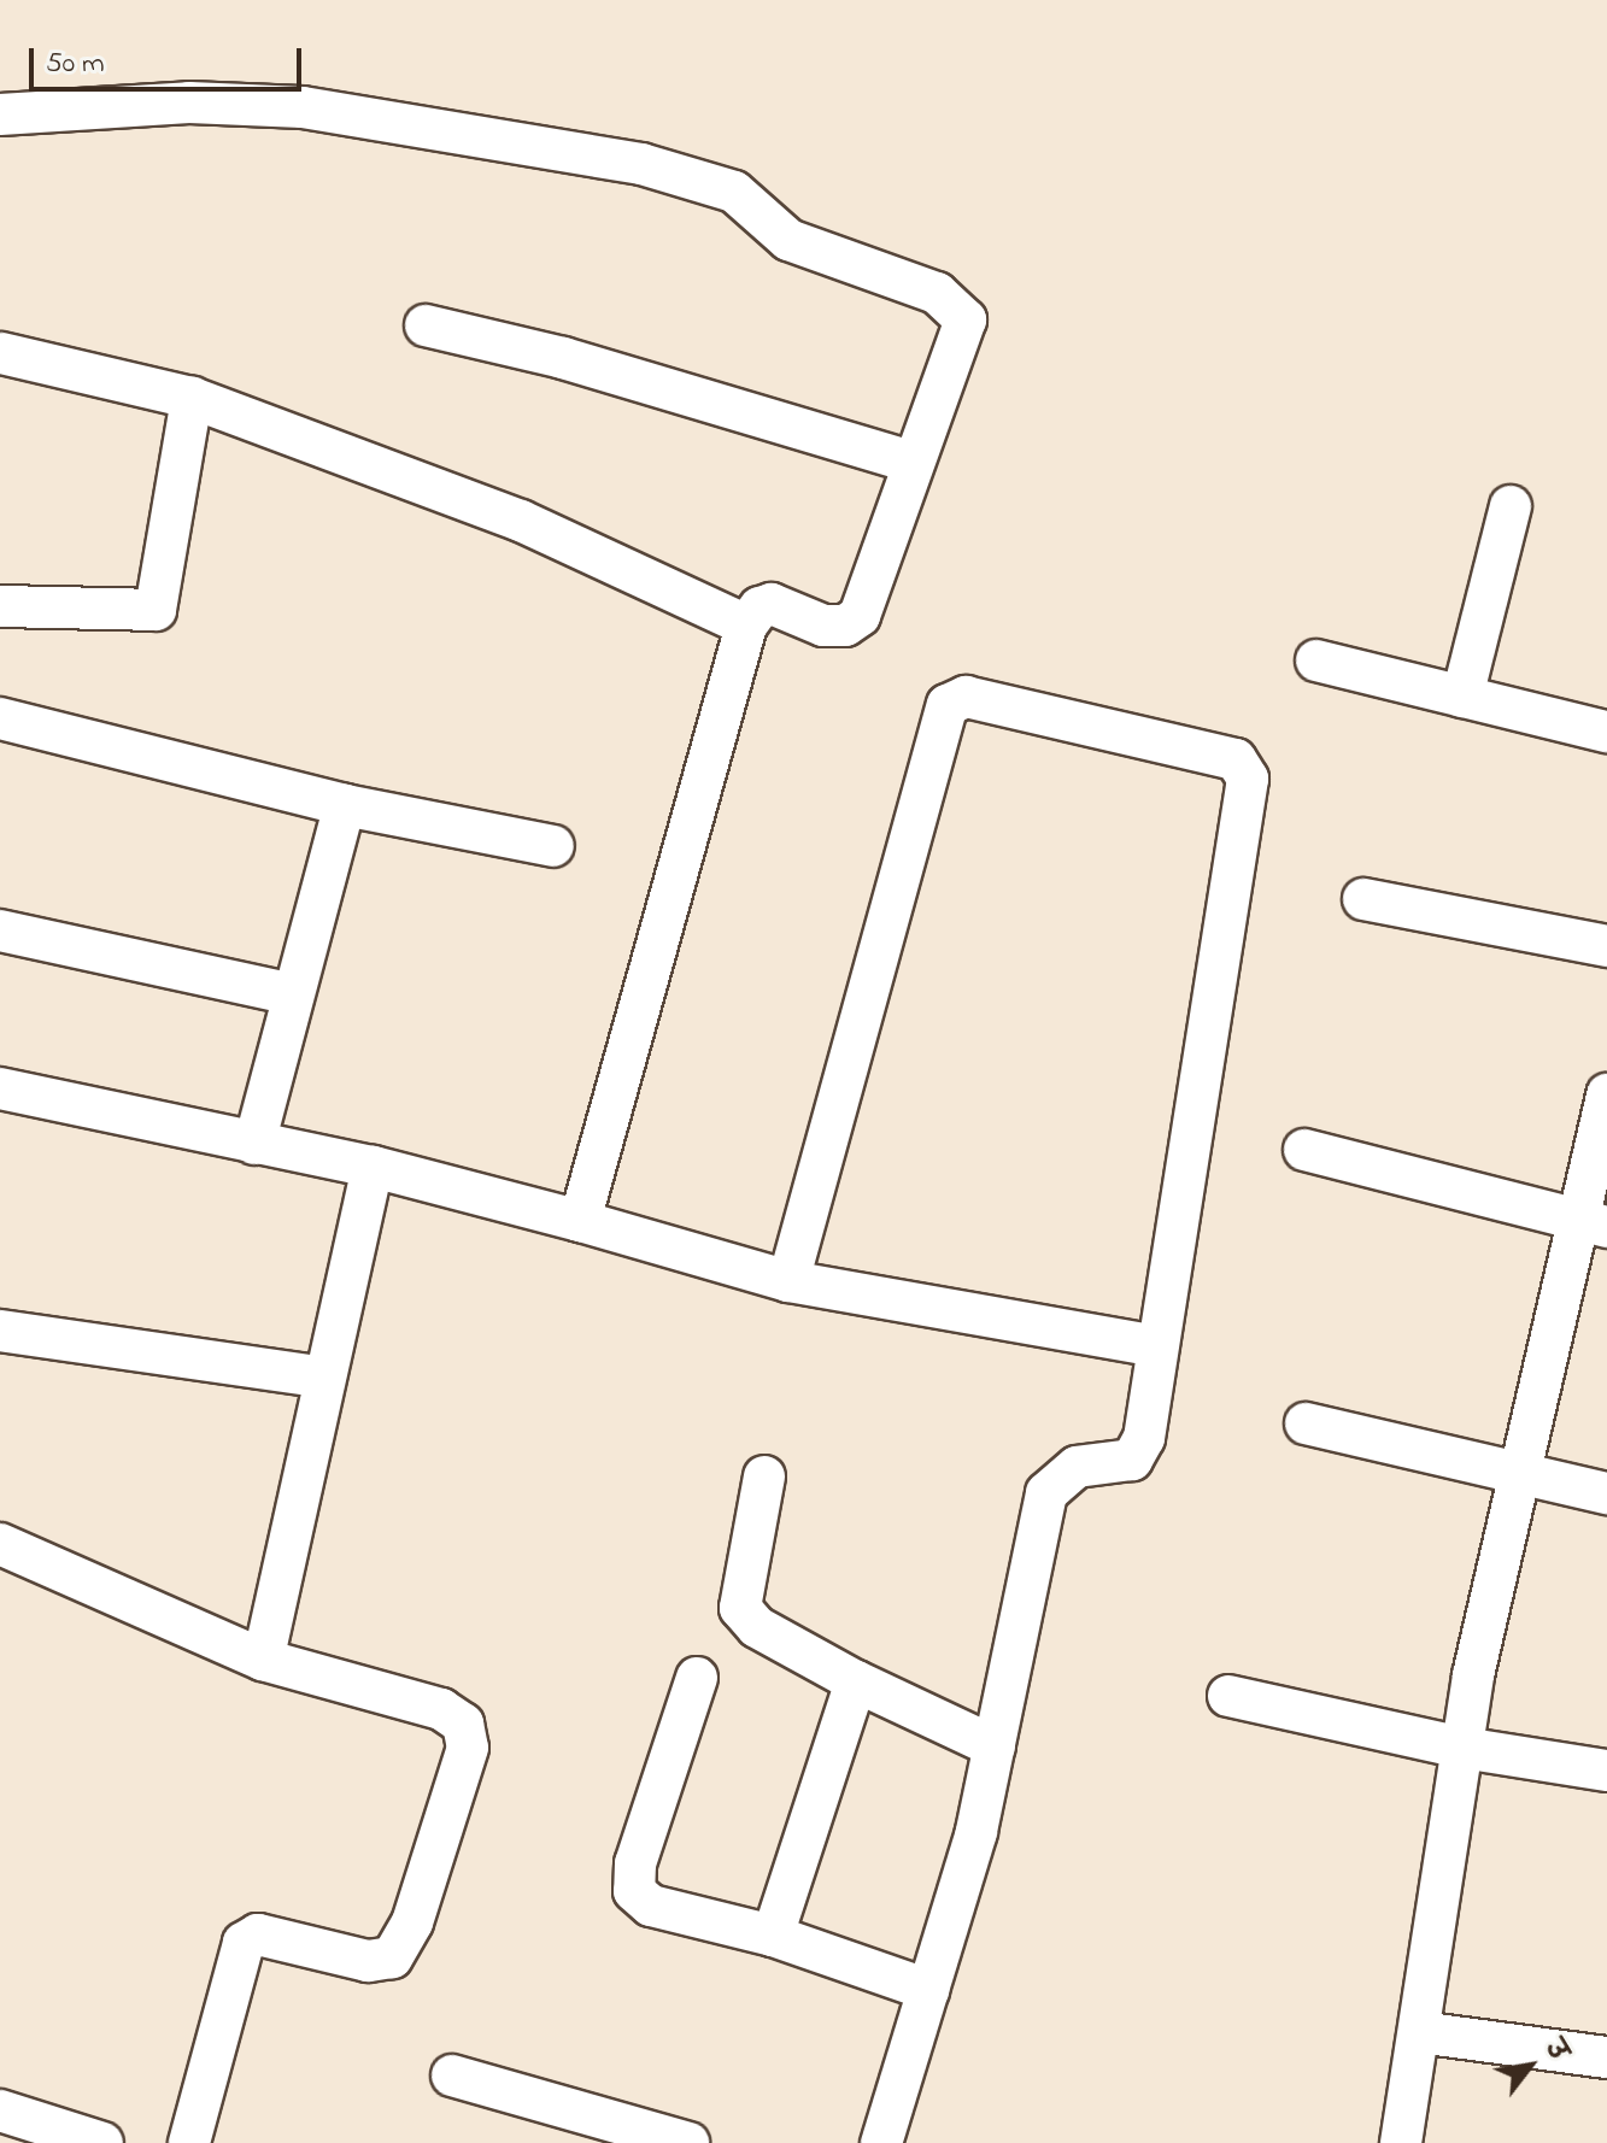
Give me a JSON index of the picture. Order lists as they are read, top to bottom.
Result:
{
  "scale_bar": "50 m",
  "north": "top right"
}
